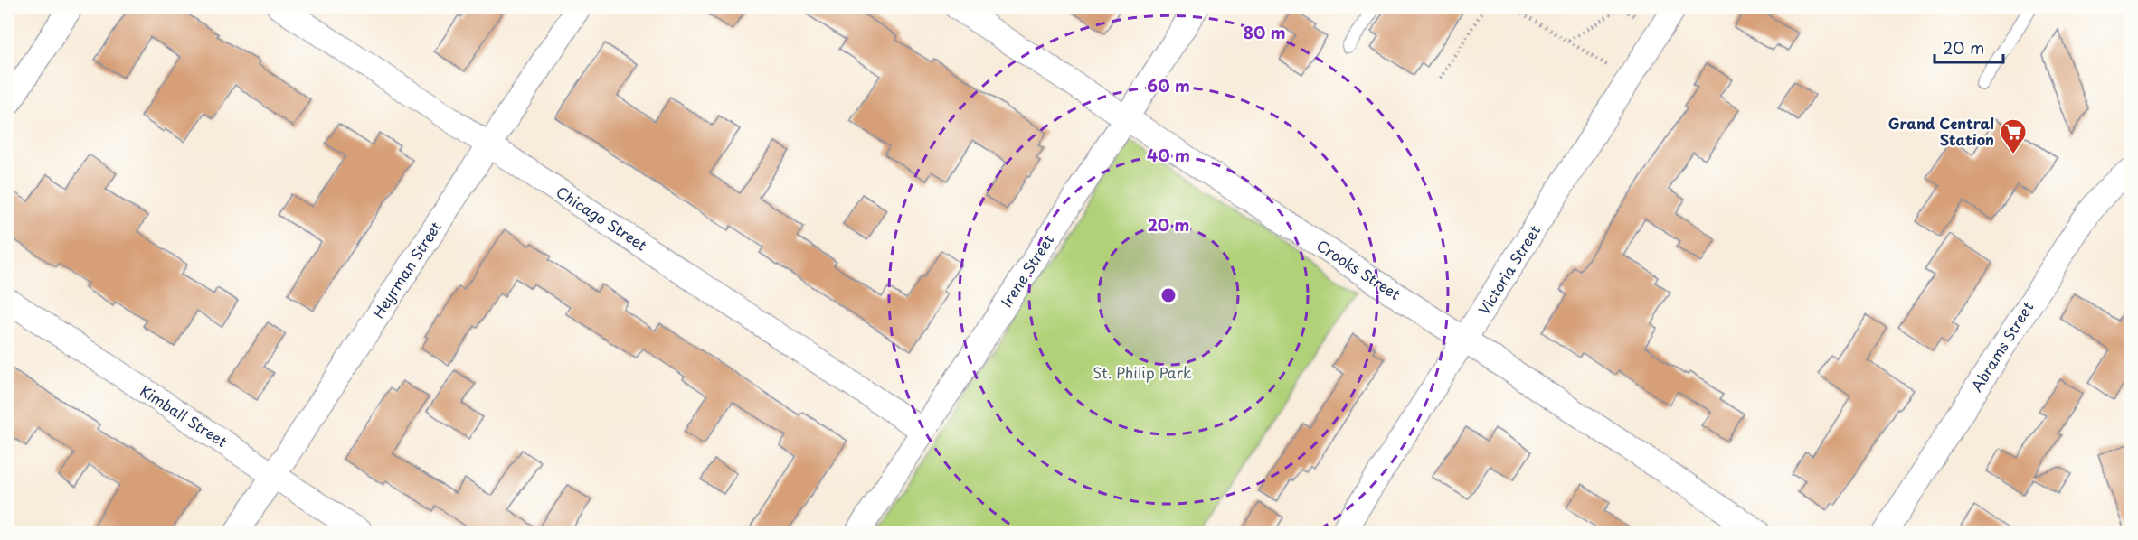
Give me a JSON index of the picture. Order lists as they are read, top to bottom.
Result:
{
  "streets": {
    "street": [
      "Chicago Street",
      "Heyrman Street",
      "Crooks Street",
      "Victoria Street",
      "Irene Street",
      "Abrams Street",
      "Kimball Street"
    ]
  },
  "crossings": [
    ["Chicago Street", "Heyrman Street"],
    ["Chicago Street", "Irene Street"],
    ["Heyrman Street", "Kimball Street"],
    ["Crooks Street", "Victoria Street"],
    ["Crooks Street", "Irene Street"]
  ],
  "parks": ["St. Philip Park"],
  "places": {
    "supermarket": ["Grand Central Station"]
  },
  "scale_bar": "20 m",
  "rings": [
    "80 m",
    "60 m",
    "40 m",
    "20 m"
  ]
}
